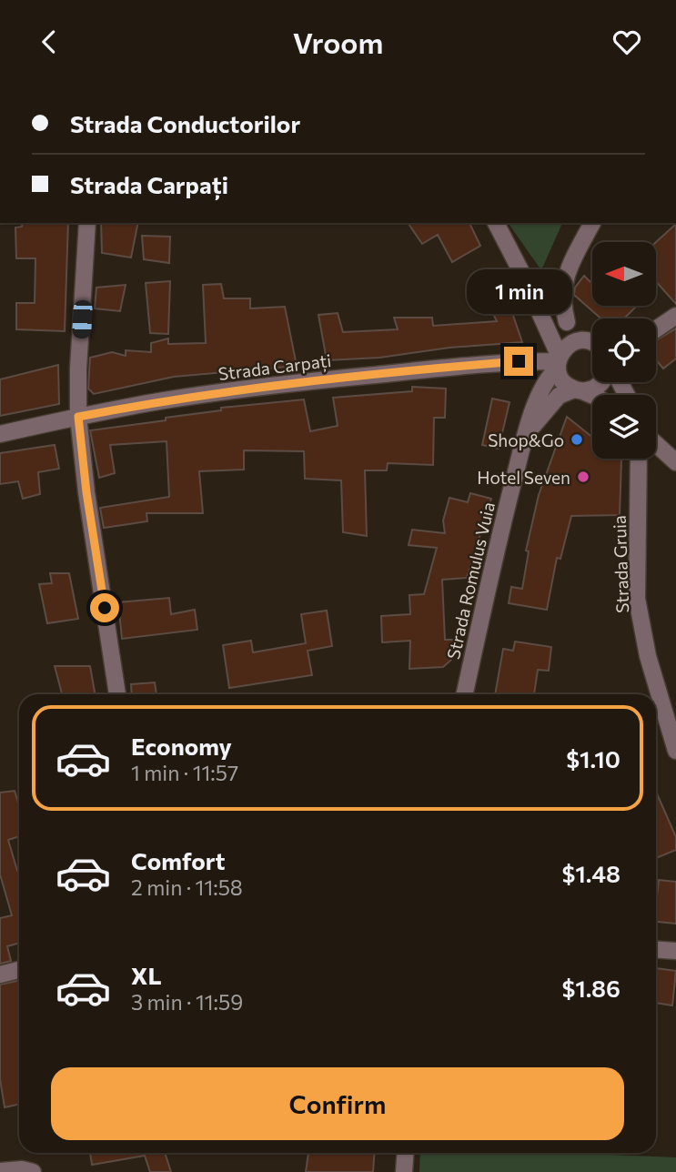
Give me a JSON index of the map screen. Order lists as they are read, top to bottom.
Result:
{
  "streets": {
    "street": ["Strada Carpați", "Strada Gruia", "Strada Romulus Vuia"]
  },
  "crossings": [
    ["Strada Carpați", "Strada Romulus Vuia"]
  ],
  "places": ["Shop&Go", "Hotel Seven"],
  "north": "left",
  "page": {
    "header": "Vroom",
    "banner": ["Strada Conductorilor", "Strada Carpați"],
    "bubble": "1 min",
    "list": [
      {
        "name": "Economy",
        "note": "1 min · 11:57",
        "value": "$1.10"
      },
      {
        "name": "Comfort",
        "note": "2 min · 11:58",
        "value": "$1.48"
      },
      {
        "name": "XL",
        "note": "3 min · 11:59",
        "value": "$1.86"
      }
    ],
    "buttons": "Confirm"
  }
}
